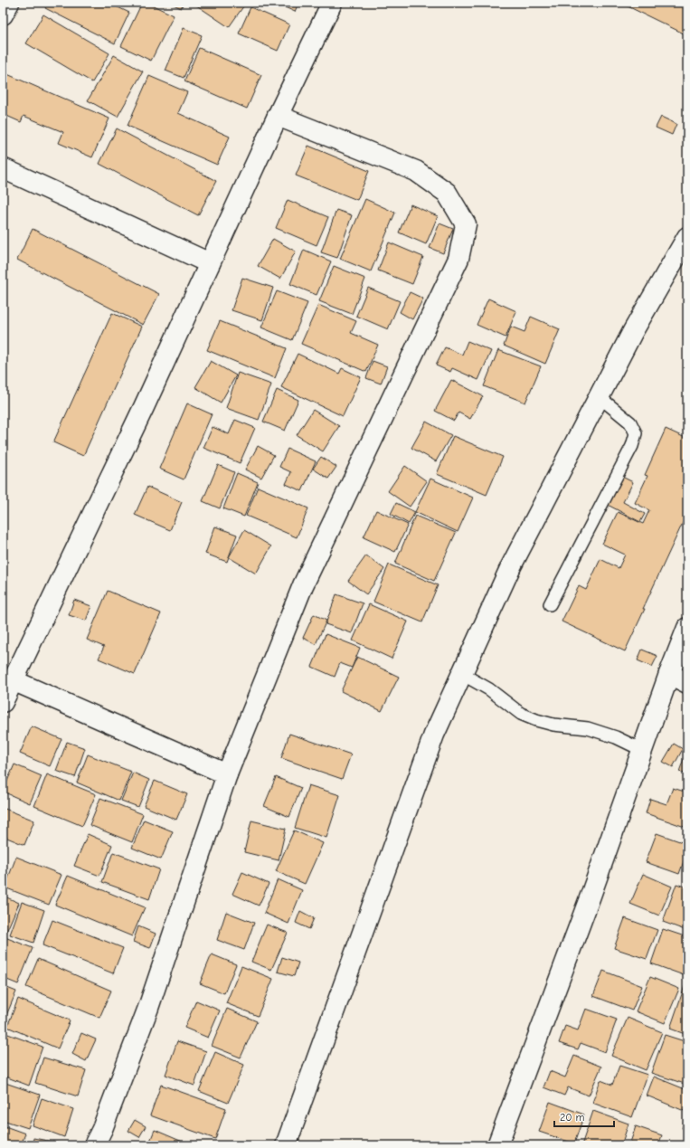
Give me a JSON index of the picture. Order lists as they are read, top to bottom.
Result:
{
  "scale_bar": "20 m"
}
